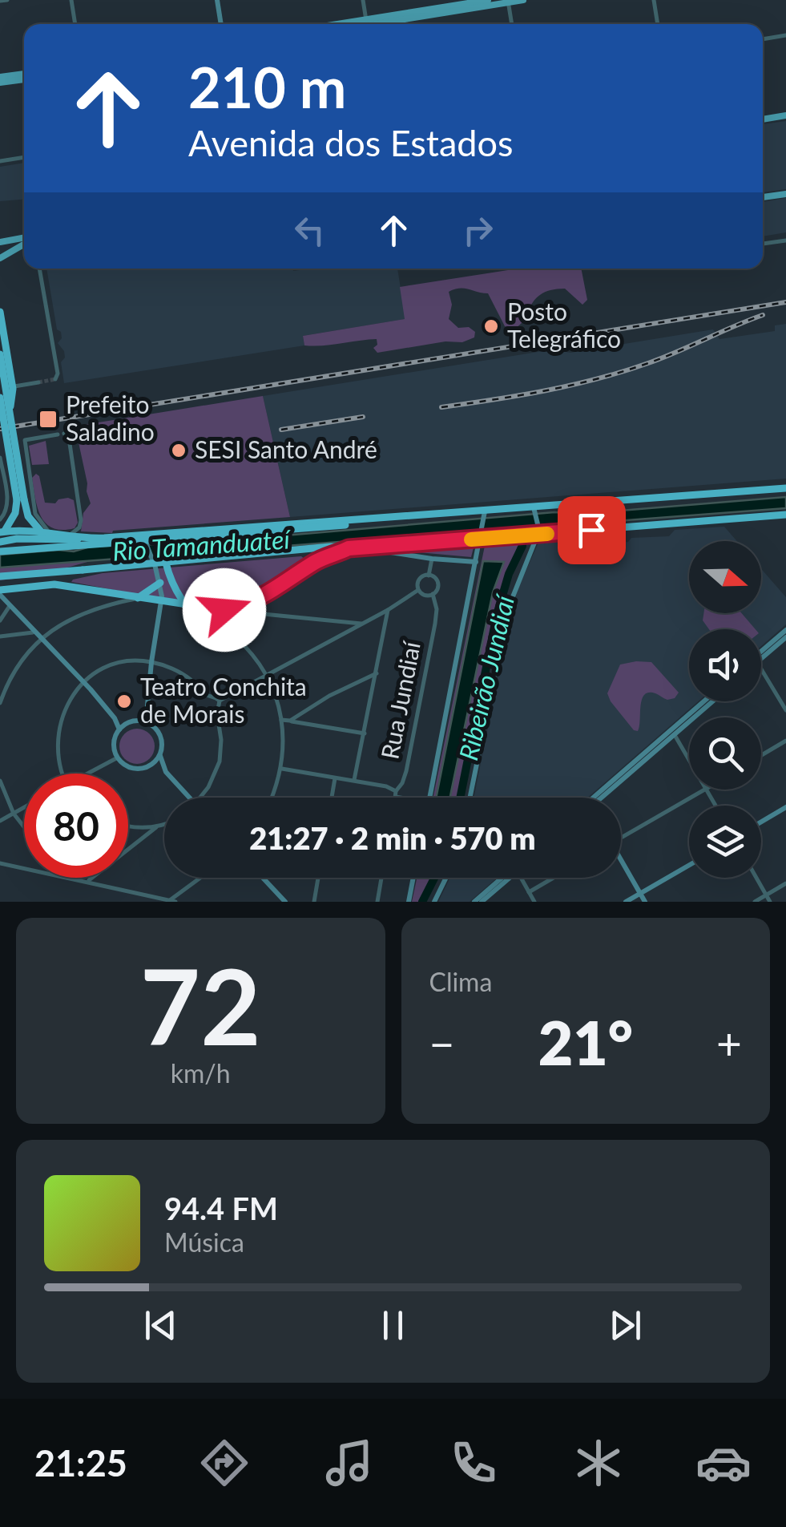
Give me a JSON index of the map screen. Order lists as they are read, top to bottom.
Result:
{
  "streets": {
    "street": ["Rua Jundiaí"]
  },
  "water": ["Rio Tamanduateí", "Ribeirão Jundiaí"],
  "places": {
    "other": ["Posto Telegráfico", "SESI Santo André", "Teatro Conchita de Morais"],
    "transit": ["Prefeito Saladino"]
  },
  "north": "right",
  "page": {
    "turn": ["210 m", "Avenida dos Estados"],
    "limit": "80",
    "trip": "21:27 · 2 min · 570 m",
    "tile": [
      ["72", "km/h"],
      "Clima"
    ],
    "heat": ["−", "21°", "+"],
    "song": ["94.4 FM", "Música"],
    "tabs": "21:25"
  }
}
